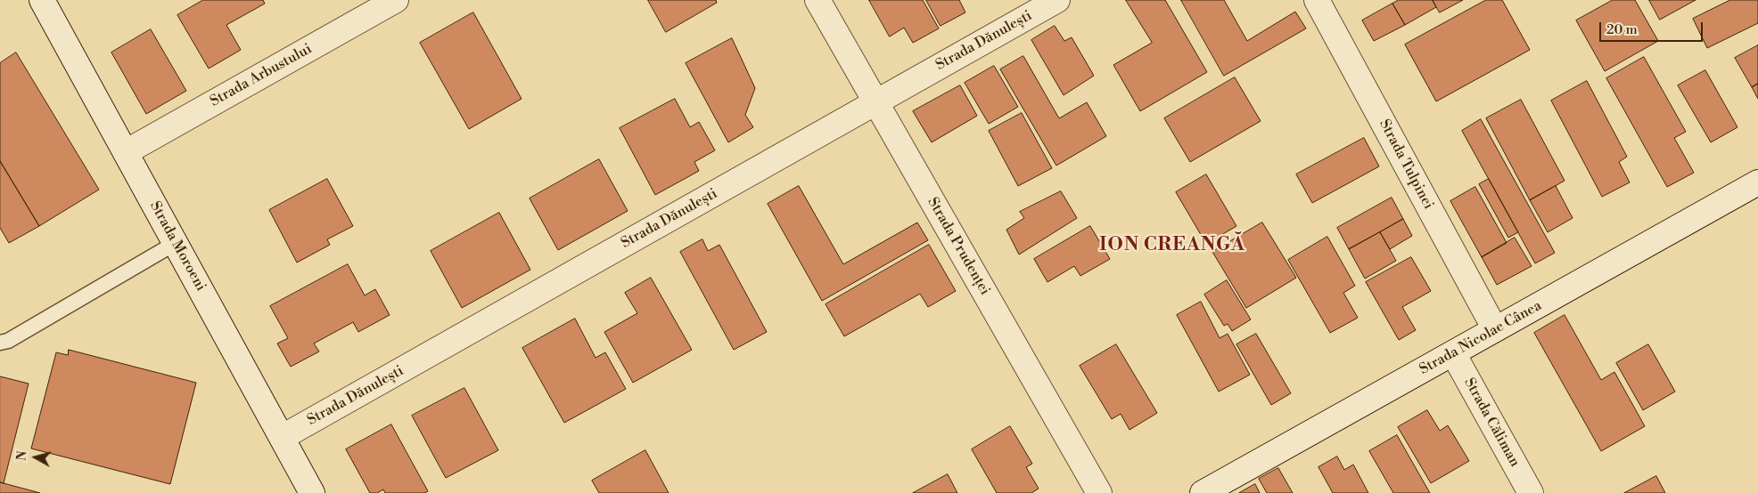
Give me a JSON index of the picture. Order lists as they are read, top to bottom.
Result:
{
  "streets": {
    "street": [
      "Strada Dănulești",
      "Strada Arbustului",
      "Strada Tulpinei",
      "Strada Moroeni",
      "Strada Prudenței",
      "Strada Nicolae Cânea",
      "Strada Căliman"
    ]
  },
  "crossings": [
    ["Strada Dănulești", "Strada Moroeni"],
    ["Strada Dănulești", "Strada Prudenței"],
    ["Strada Arbustului", "Strada Moroeni"],
    ["Strada Tulpinei", "Strada Nicolae Cânea"],
    ["Strada Nicolae Cânea", "Strada Căliman"]
  ],
  "districts": ["ION CREANGĂ"],
  "scale_bar": "20 m",
  "north": "left"
}
